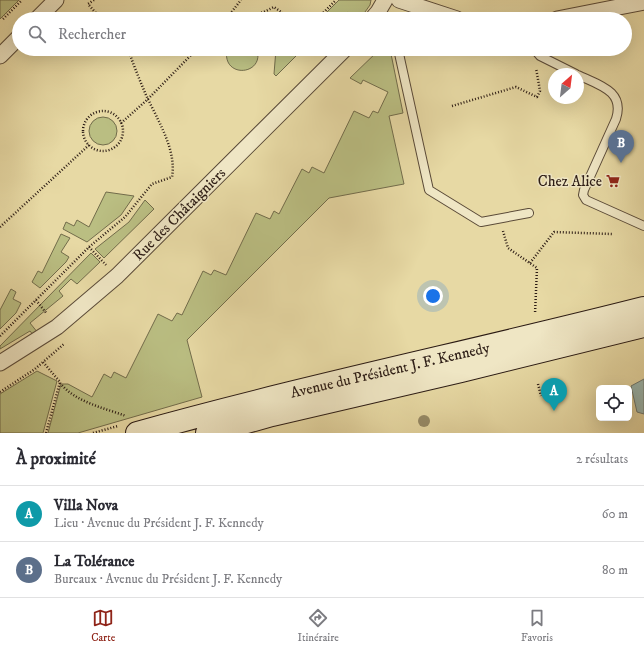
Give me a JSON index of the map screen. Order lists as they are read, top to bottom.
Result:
{
  "streets": {
    "main road": ["Avenue du Président J. F. Kennedy"],
    "street": ["Rue des Châtaigniers"]
  },
  "places": {
    "supermarket": ["Chez Alice"]
  },
  "north": "top right",
  "page": {
    "search": "Rechercher",
    "pins": ["B", "A"],
    "heading": ["À proximité", "2 résultats"],
    "list": [
      {
        "mark": "A",
        "name": "Villa Nova",
        "note": "Lieu · Avenue du Président J. F. Kennedy",
        "value": "60 m"
      },
      {
        "mark": "B",
        "name": "La Tolérance",
        "note": "Bureaux · Avenue du Président J. F. Kennedy",
        "value": "80 m"
      }
    ],
    "nav": ["Carte", "Itinéraire", "Favoris"]
  }
}
